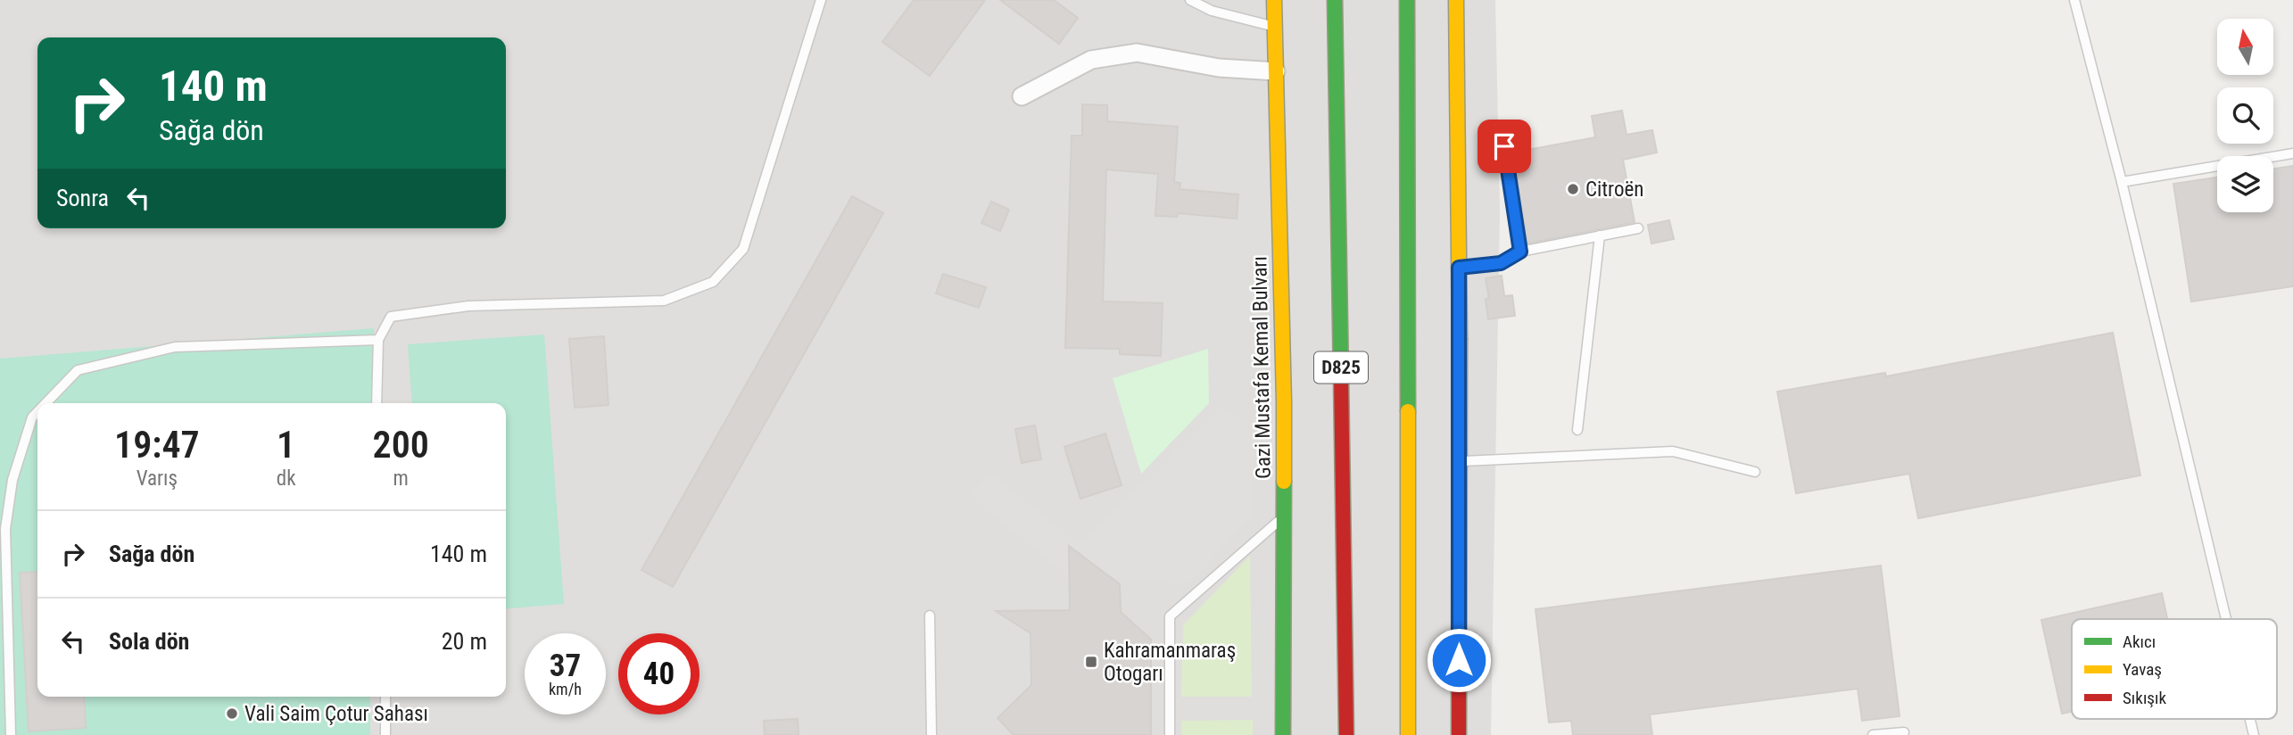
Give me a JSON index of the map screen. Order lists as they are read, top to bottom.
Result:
{
  "streets": {
    "main road": ["Gazi Mustafa Kemal Bulvarı", "D825"]
  },
  "places": {
    "other": ["Citroën", "Vali Saim Çotur Sahası"],
    "transit": ["Kahramanmaraş Otogarı"]
  },
  "legend": ["Akıcı", "Yavaş", "Sıkışık"],
  "north": "top",
  "page": {
    "turn": ["140 m", "Sağa dön"],
    "then": "Sonra",
    "eta": [
      "19:47",
      "Varış",
      "1",
      "dk",
      "200",
      "m"
    ],
    "list": [
      {
        "name": "Sağa dön",
        "value": "140 m"
      },
      {
        "name": "Sola dön",
        "value": "20 m"
      }
    ],
    "speed": "37 km/h",
    "limit": "40"
  }
}
